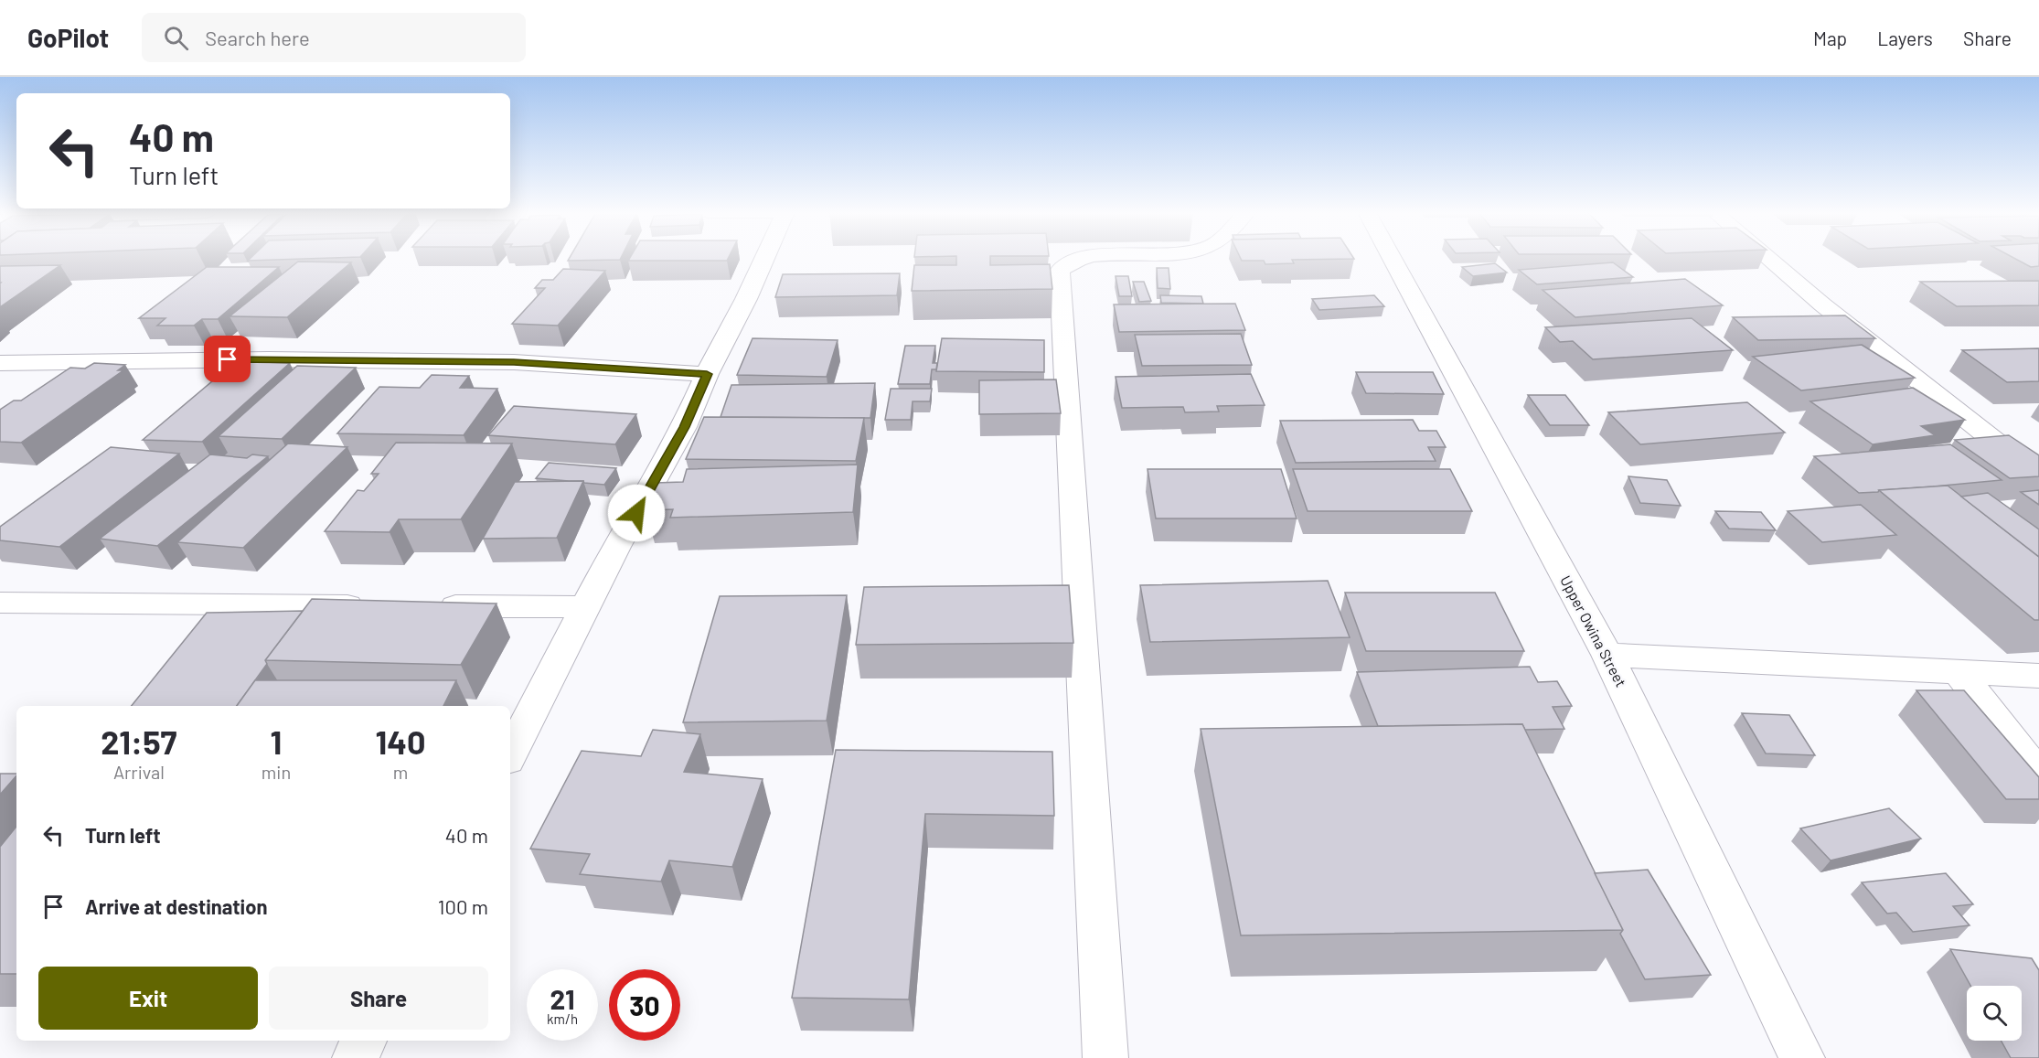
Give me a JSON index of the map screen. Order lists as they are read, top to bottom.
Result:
{
  "streets": {
    "street": ["Upper Owina Street"]
  },
  "page": {
    "header": "GoPilot",
    "search": "Search here",
    "nav": ["Map", "Layers", "Share"],
    "turn": ["40 m", "Turn left"],
    "eta": [
      "21:57",
      "Arrival",
      "1",
      "min",
      "140",
      "m"
    ],
    "list": [
      {
        "name": "Turn left",
        "value": "40 m"
      },
      {
        "name": "Arrive at destination",
        "value": "100 m"
      }
    ],
    "buttons": ["Exit", "Share"],
    "speed": "21 km/h",
    "limit": "30"
  }
}
